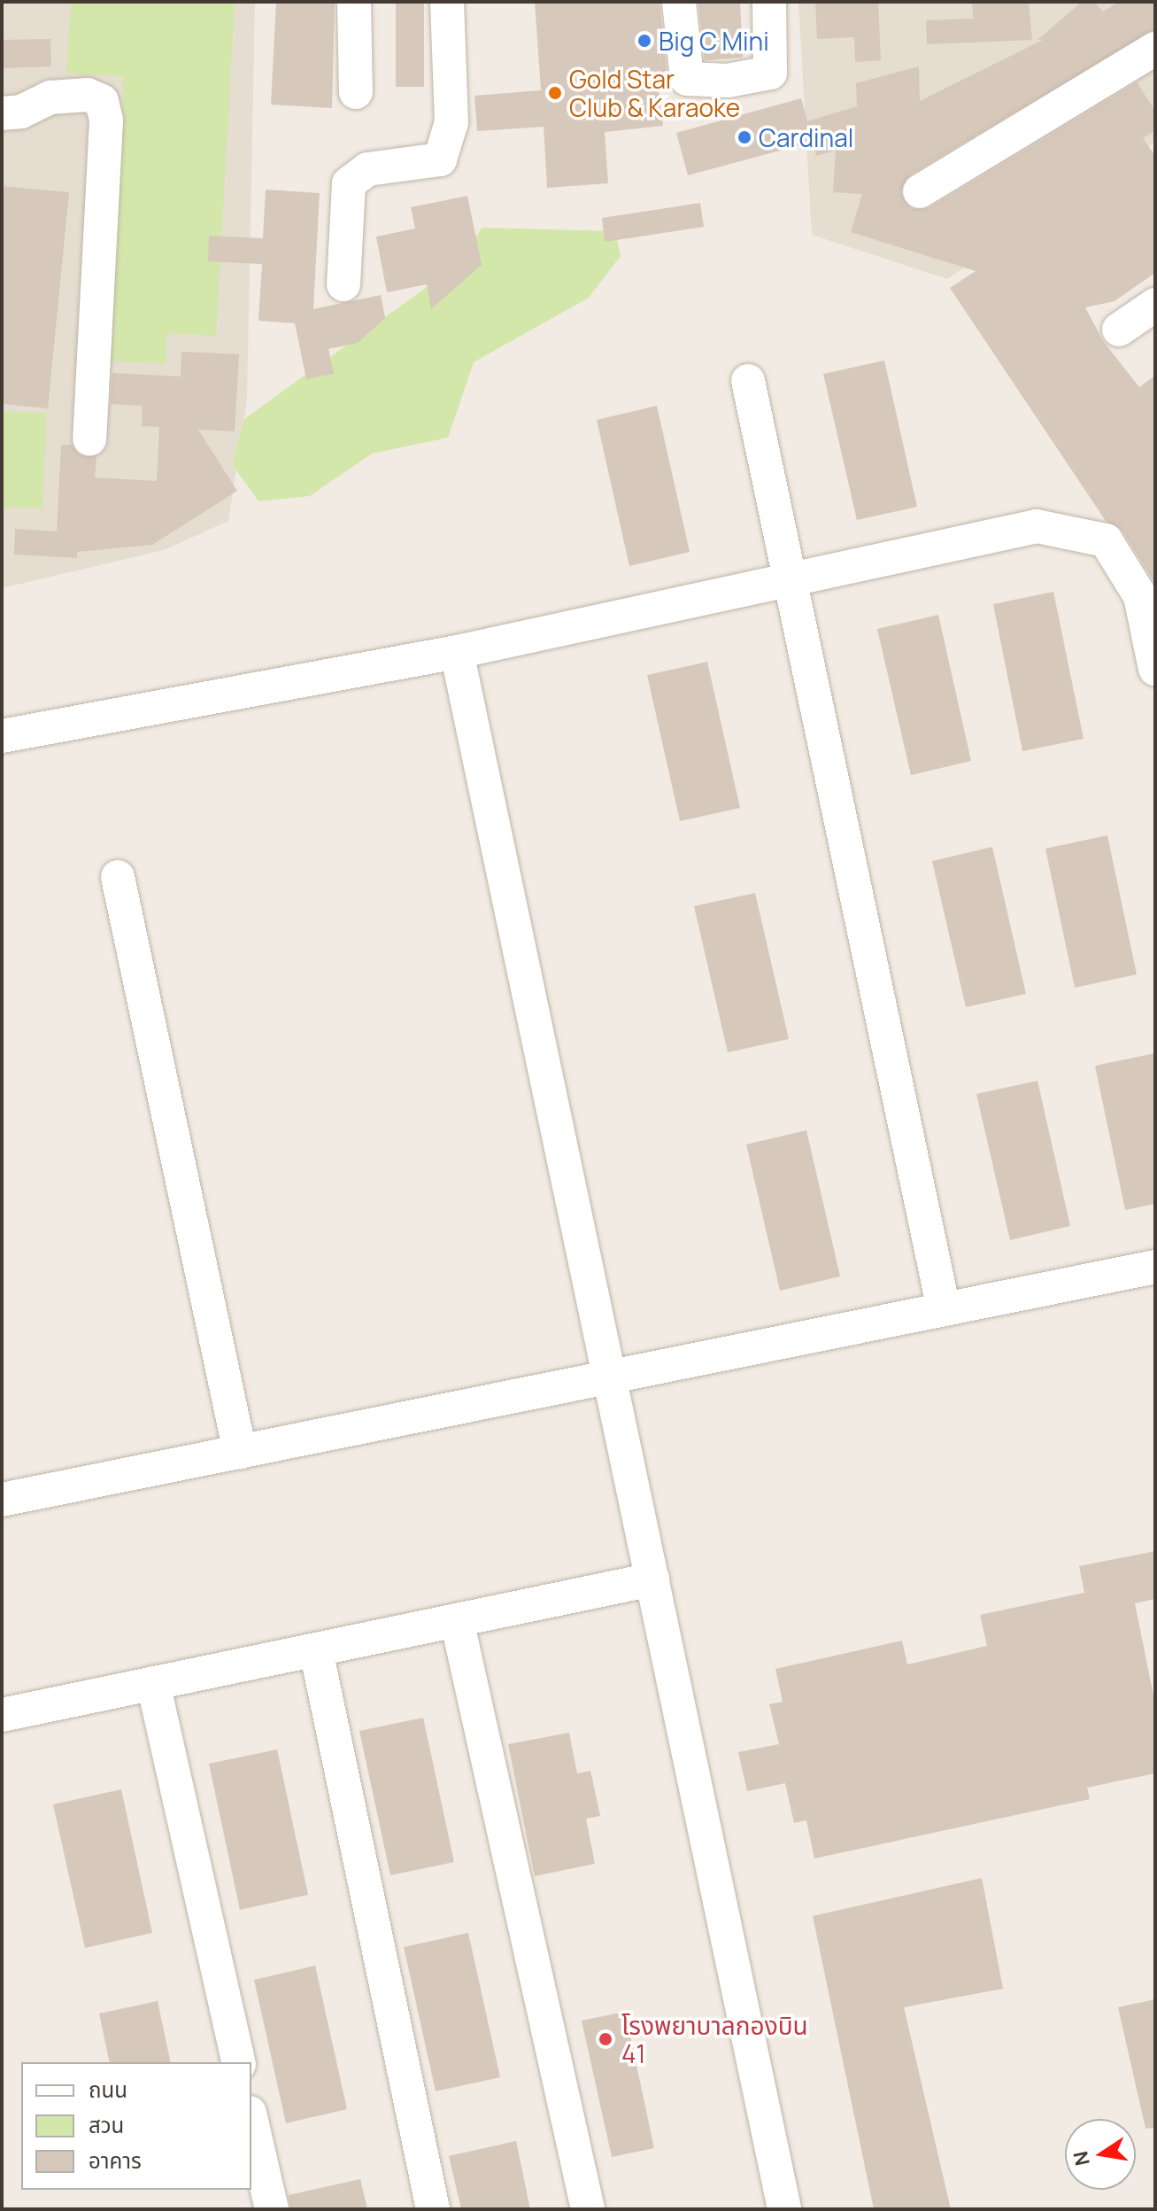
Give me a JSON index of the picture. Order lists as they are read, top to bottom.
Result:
{
  "places": [
    "Big C Mini",
    "Gold Star Club & Karaoke",
    "Cardinal",
    "โรงพยาบาลกองบิน 41"
  ],
  "legend": ["ถนน", "สวน", "อาคาร"],
  "north": "left"
}
